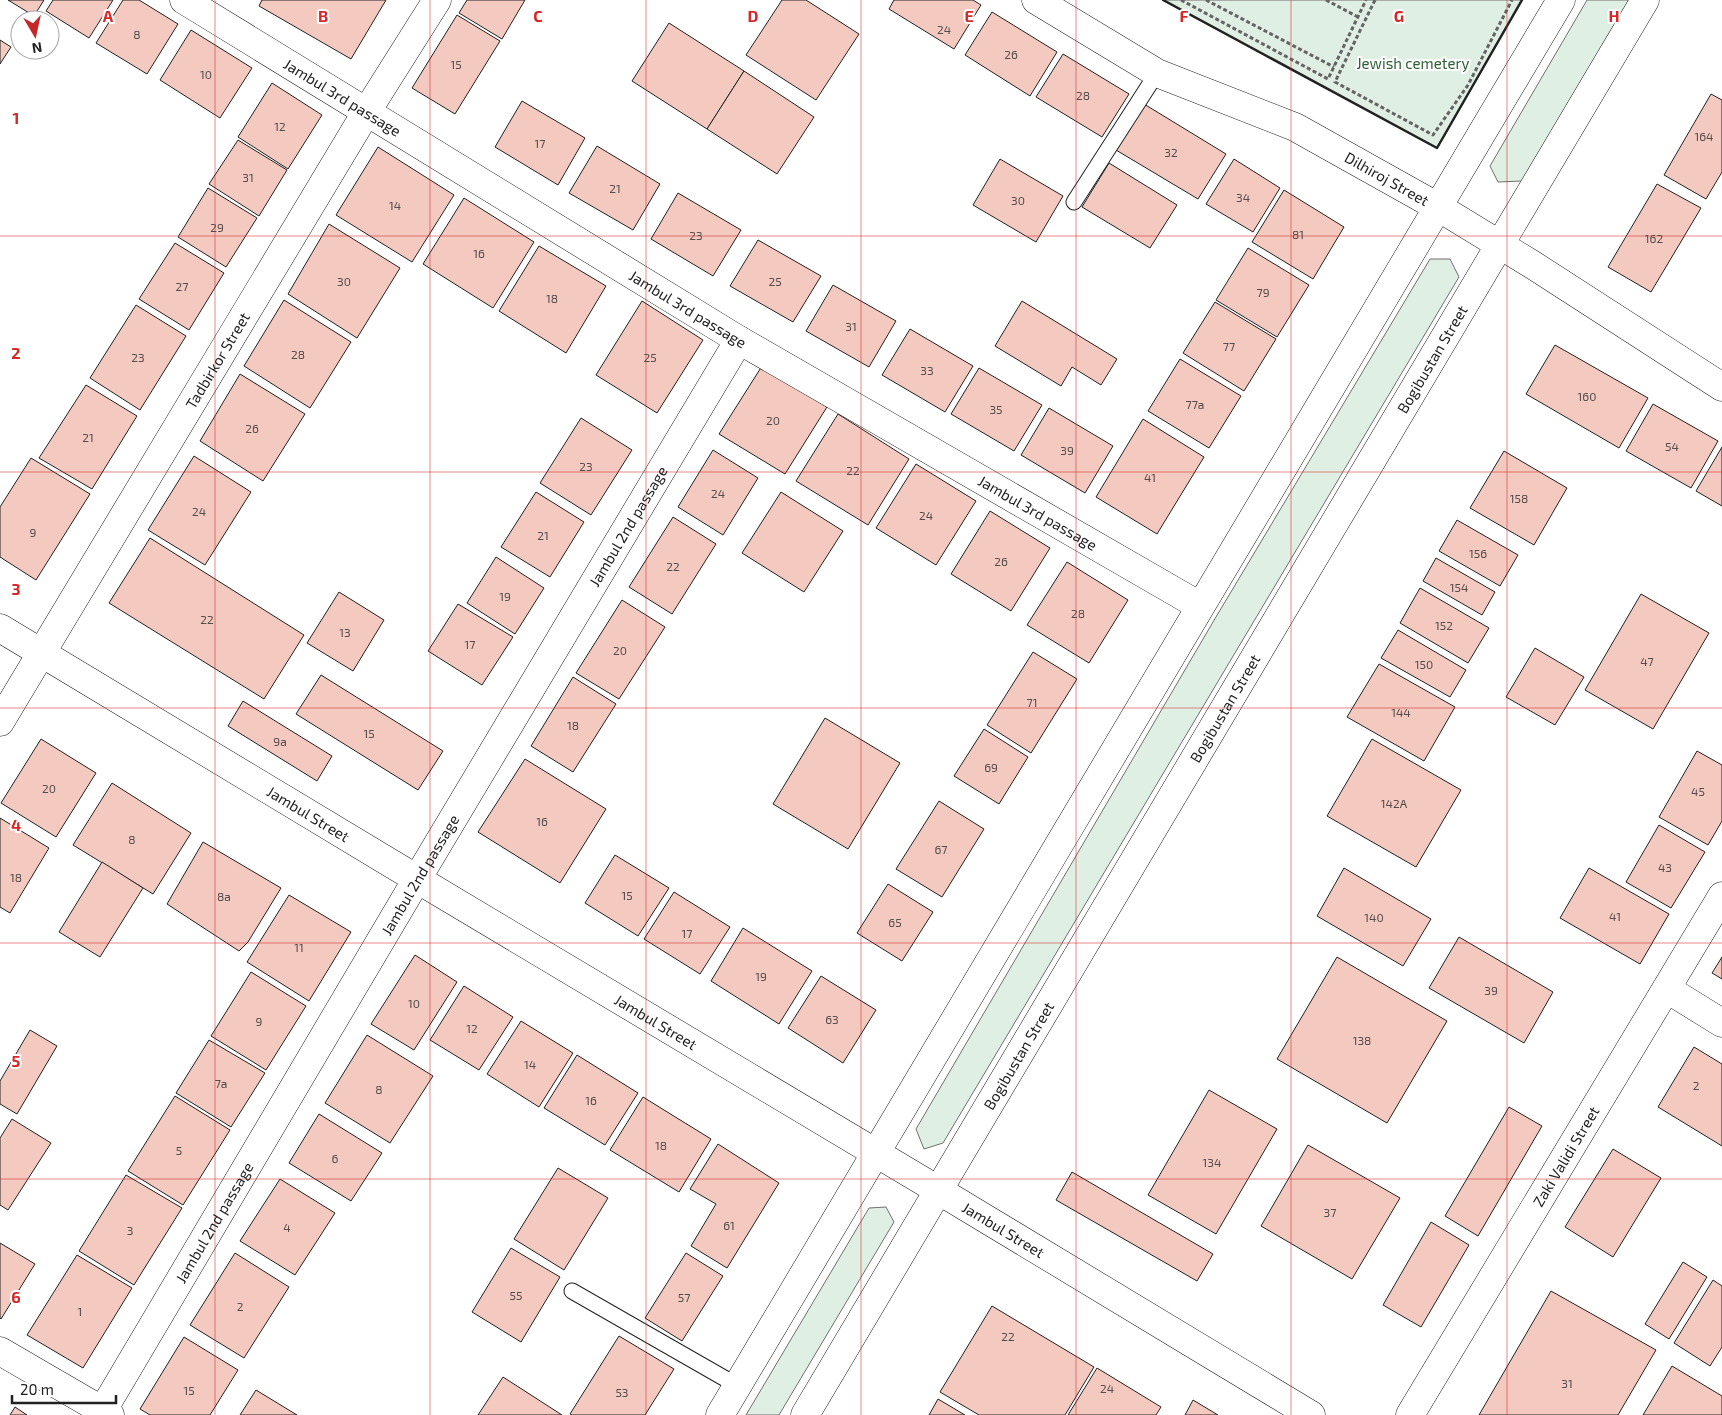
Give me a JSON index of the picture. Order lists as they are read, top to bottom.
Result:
{
  "streets": {
    "street": [
      "Jambul 3rd passage",
      "Dilhiroj Street",
      "Bogibustan Street",
      "Tadbirkor Street",
      "Jambul 2nd passage",
      "Jambul Street",
      "Zaki Validi Street"
    ]
  },
  "crossings": [
    ["Jambul 3rd passage", "Tadbirkor Street"],
    ["Jambul 3rd passage", "Jambul 2nd passage"],
    ["Dilhiroj Street", "Bogibustan Street"],
    ["Bogibustan Street", "Jambul Street"],
    ["Tadbirkor Street", "Jambul Street"],
    ["Jambul 2nd passage", "Jambul Street"]
  ],
  "parks": ["Jewish cemetery"],
  "house_numbers": [
    "24",
    "8",
    "26",
    "15",
    "10",
    "28",
    "12",
    "164",
    "17",
    "32",
    "31",
    "21",
    "34",
    "30",
    "14",
    "29",
    "81",
    "23",
    "162",
    "16",
    "30",
    "25",
    "27",
    "79",
    "18",
    "31",
    "77",
    "28",
    "23",
    "25",
    "33",
    "160",
    "77a",
    "35",
    "20",
    "26",
    "21",
    "54",
    "39",
    "23",
    "22",
    "41",
    "24",
    "158",
    "24",
    "24",
    "9",
    "21",
    "156",
    "26",
    "22",
    "154",
    "19",
    "28",
    "22",
    "152",
    "13",
    "17",
    "20",
    "47",
    "150",
    "71",
    "144",
    "18",
    "15",
    "9a",
    "69",
    "20",
    "45",
    "142A",
    "16",
    "8",
    "67",
    "43",
    "18",
    "15",
    "8a",
    "41",
    "140",
    "65",
    "17",
    "11",
    "19",
    "39",
    "10",
    "63",
    "9",
    "12",
    "138",
    "14",
    "7a",
    "2",
    "8",
    "16",
    "18",
    "5",
    "6",
    "134",
    "37",
    "61",
    "4",
    "3",
    "55",
    "57",
    "2",
    "1",
    "22",
    "31",
    "24",
    "15",
    "53"
  ],
  "scale_bar": "20 m",
  "north": "bottom",
  "grid": {
    "columns": [
      "A",
      "B",
      "C",
      "D",
      "E",
      "F",
      "G",
      "H"
    ],
    "rows": [
      "1",
      "2",
      "3",
      "4",
      "5",
      "6"
    ]
  }
}
